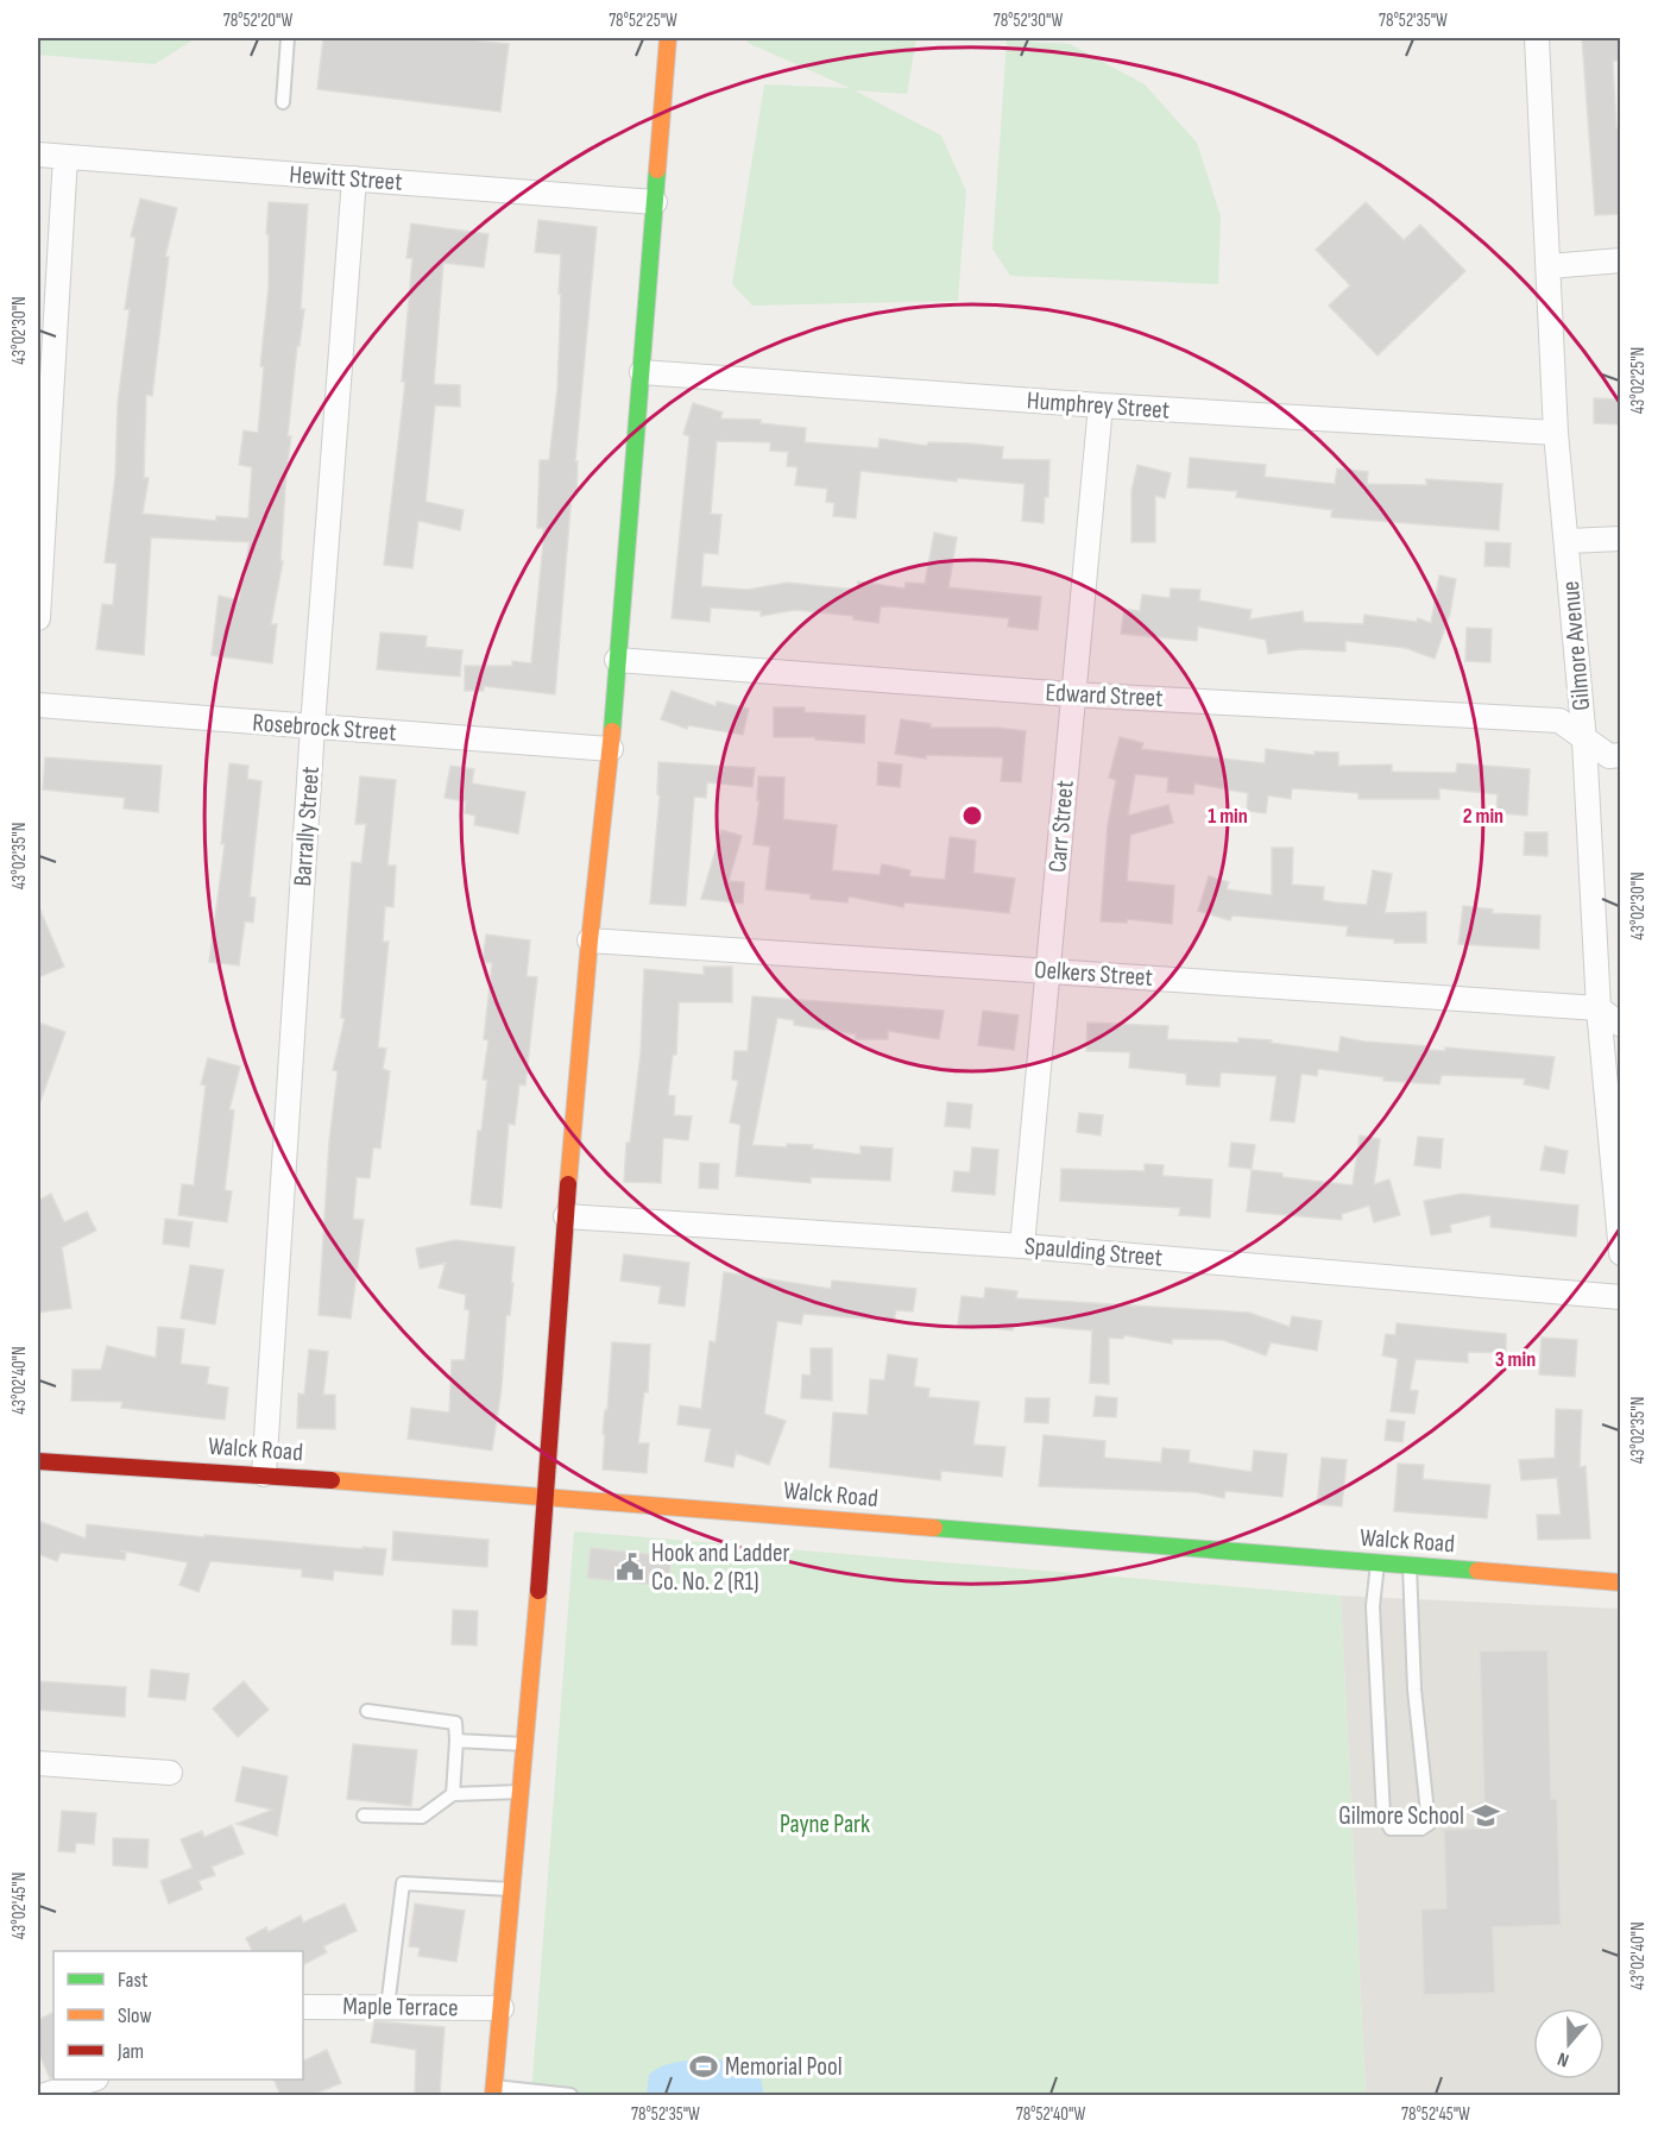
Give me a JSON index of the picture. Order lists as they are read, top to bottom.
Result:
{
  "streets": {
    "street": [
      "Hewitt Street",
      "Humphrey Street",
      "Gilmore Avenue",
      "Edward Street",
      "Rosebrock Street",
      "Barrally Street",
      "Carr Street",
      "Oelkers Street",
      "Spaulding Street",
      "Walck Road",
      "Maple Terrace"
    ]
  },
  "crossings": [
    ["Hewitt Street", "Barrally Street"],
    ["Humphrey Street", "Gilmore Avenue"],
    ["Humphrey Street", "Carr Street"],
    ["Gilmore Avenue", "Edward Street"],
    ["Gilmore Avenue", "Oelkers Street"],
    ["Edward Street", "Carr Street"],
    ["Rosebrock Street", "Barrally Street"],
    ["Barrally Street", "Walck Road"],
    ["Carr Street", "Oelkers Street"],
    ["Carr Street", "Spaulding Street"]
  ],
  "parks": ["Payne Park"],
  "places": {
    "public building": ["Hook and Ladder Co. No. 2 (R1)"],
    "school or university": ["Gilmore School"],
    "sports": ["Memorial Pool"]
  },
  "legend": ["Fast", "Slow", "Jam"],
  "north": "bottom",
  "coordinates": [
    "78°52'20\"W",
    "78°52'25\"W",
    "78°52'30\"W",
    "78°52'35\"W",
    "43°02'30\"N",
    "43°02'25\"N",
    "43°02'35\"N",
    "43°02'40\"N",
    "43°02'45\"N",
    "78°52'40\"W",
    "78°52'45\"W"
  ],
  "rings": ["1 min", "2 min", "3 min"]
}
